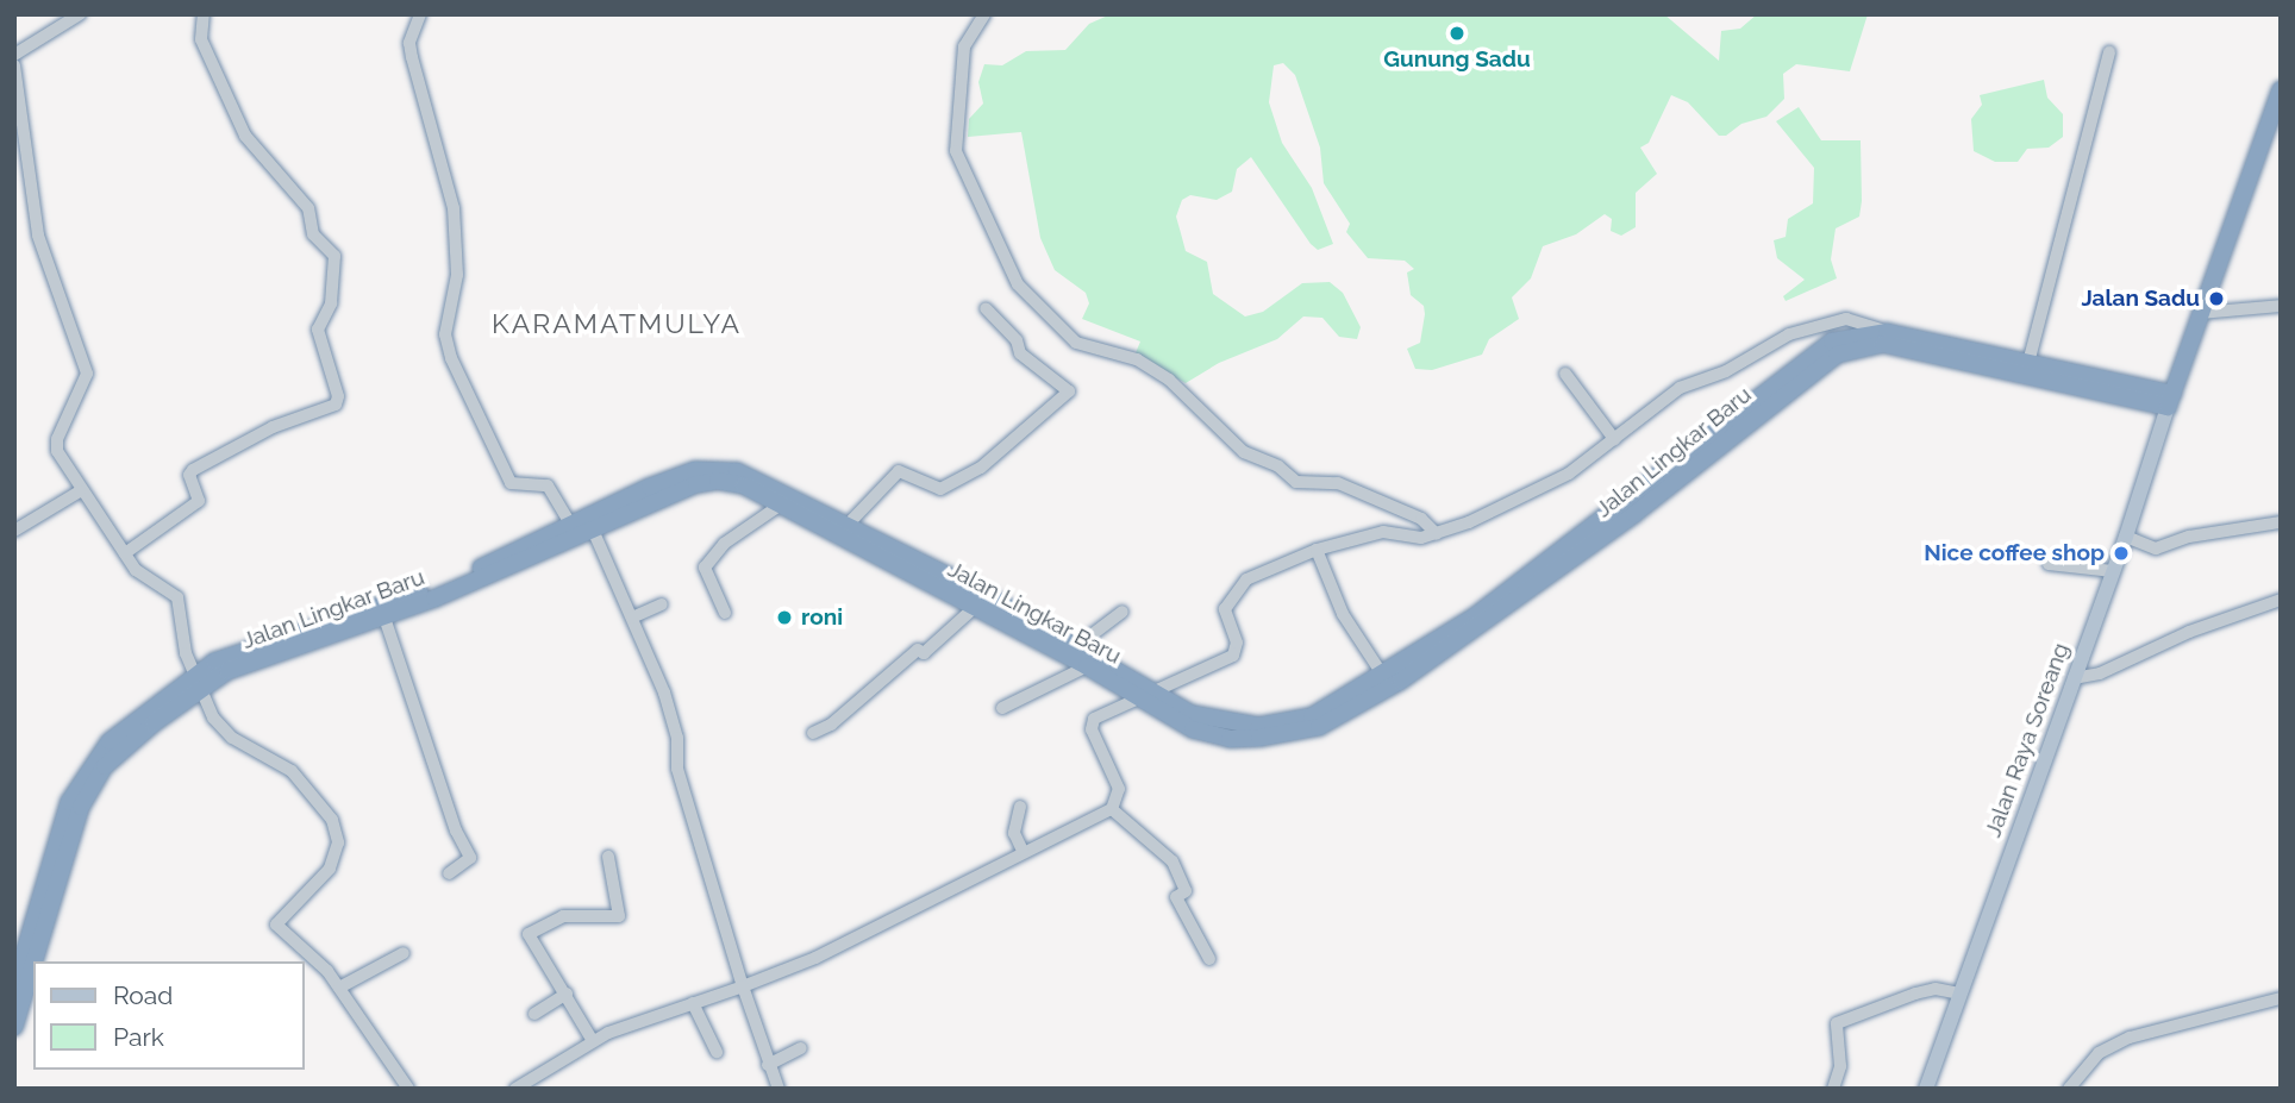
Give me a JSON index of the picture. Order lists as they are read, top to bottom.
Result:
{
  "streets": {
    "highway": ["Jalan Lingkar Baru"],
    "main road": ["Jalan Raya Soreang"]
  },
  "crossings": [
    ["Jalan Lingkar Baru", "Jalan Raya Soreang"]
  ],
  "districts": ["KARAMATMULYA"],
  "places": [
    "Gunung Sadu",
    "Jalan Sadu",
    "Nice coffee shop",
    "roni"
  ],
  "legend": ["Road", "Park"]
}
